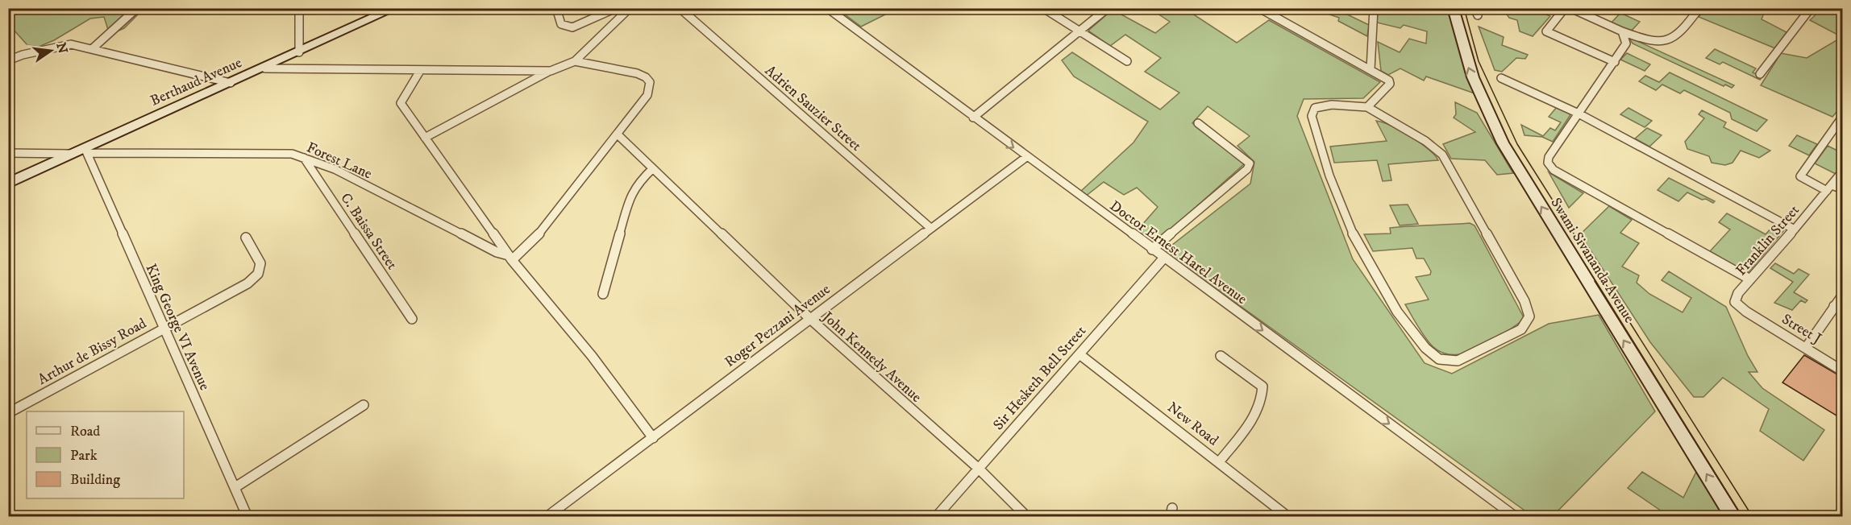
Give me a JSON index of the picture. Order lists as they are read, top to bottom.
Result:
{
  "streets": {
    "street": [
      "Berthaud Avenue",
      "Adrien Sauzier Street",
      "Forest Lane",
      "C. Baissa Street",
      "Franklin Street",
      "Doctor Ernest Harel Avenue",
      "Swami Sivananda Avenue",
      "Roger Pezzani Avenue",
      "King George VI Avenue",
      "Street J",
      "Arthur de Bissy Road",
      "John Kennedy Avenue",
      "Sir Hesketh Bell Street",
      "New Road"
    ]
  },
  "crossings": [
    ["Berthaud Avenue", "Forest Lane"],
    ["Berthaud Avenue", "King George VI Avenue"],
    ["Adrien Sauzier Street", "Roger Pezzani Avenue"],
    ["Forest Lane", "C. Baissa Street"],
    ["Forest Lane", "King George VI Avenue"],
    ["Franklin Street", "Street J"],
    ["Doctor Ernest Harel Avenue", "Roger Pezzani Avenue"],
    ["Doctor Ernest Harel Avenue", "Sir Hesketh Bell Street"],
    ["Roger Pezzani Avenue", "John Kennedy Avenue"],
    ["King George VI Avenue", "Arthur de Bissy Road"],
    ["John Kennedy Avenue", "Sir Hesketh Bell Street"],
    ["Sir Hesketh Bell Street", "New Road"]
  ],
  "one_way": ["Doctor Ernest Harel Avenue", "Swami Sivananda Avenue"],
  "legend": ["Road", "Park", "Building"],
  "north": "right"
}
